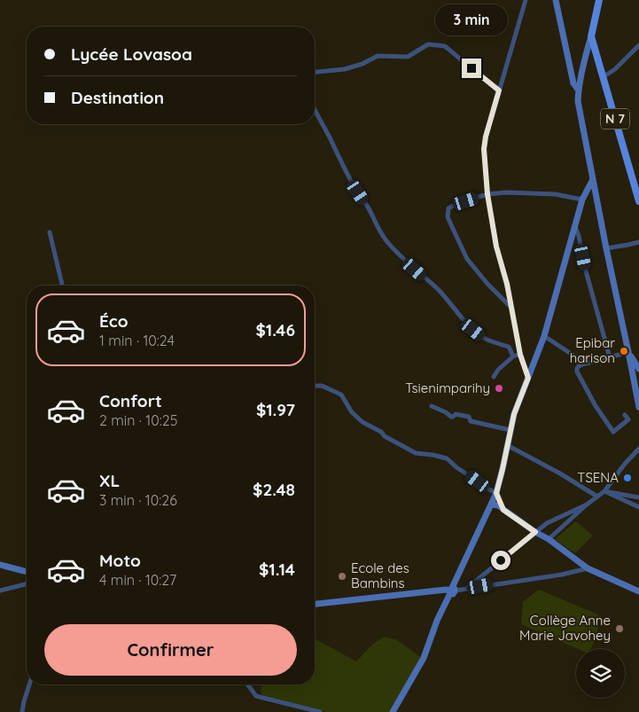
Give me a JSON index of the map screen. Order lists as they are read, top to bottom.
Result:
{
  "streets": {
    "main road": ["N 7"]
  },
  "places": [
    "Epibar harison",
    "Tsienimparihy",
    "TSENA",
    "Ecole des Bambins",
    "Collège Anne Marie Javohey"
  ],
  "page": {
    "bubble": "3 min",
    "banner": ["Lycée Lovasoa", "Destination"],
    "list": [
      {
        "name": "Éco",
        "note": "1 min · 10:24",
        "value": "$1.46"
      },
      {
        "name": "Confort",
        "note": "2 min · 10:25",
        "value": "$1.97"
      },
      {
        "name": "XL",
        "note": "3 min · 10:26",
        "value": "$2.48"
      },
      {
        "name": "Moto",
        "note": "4 min · 10:27",
        "value": "$1.14"
      }
    ],
    "buttons": "Confirmer"
  }
}
